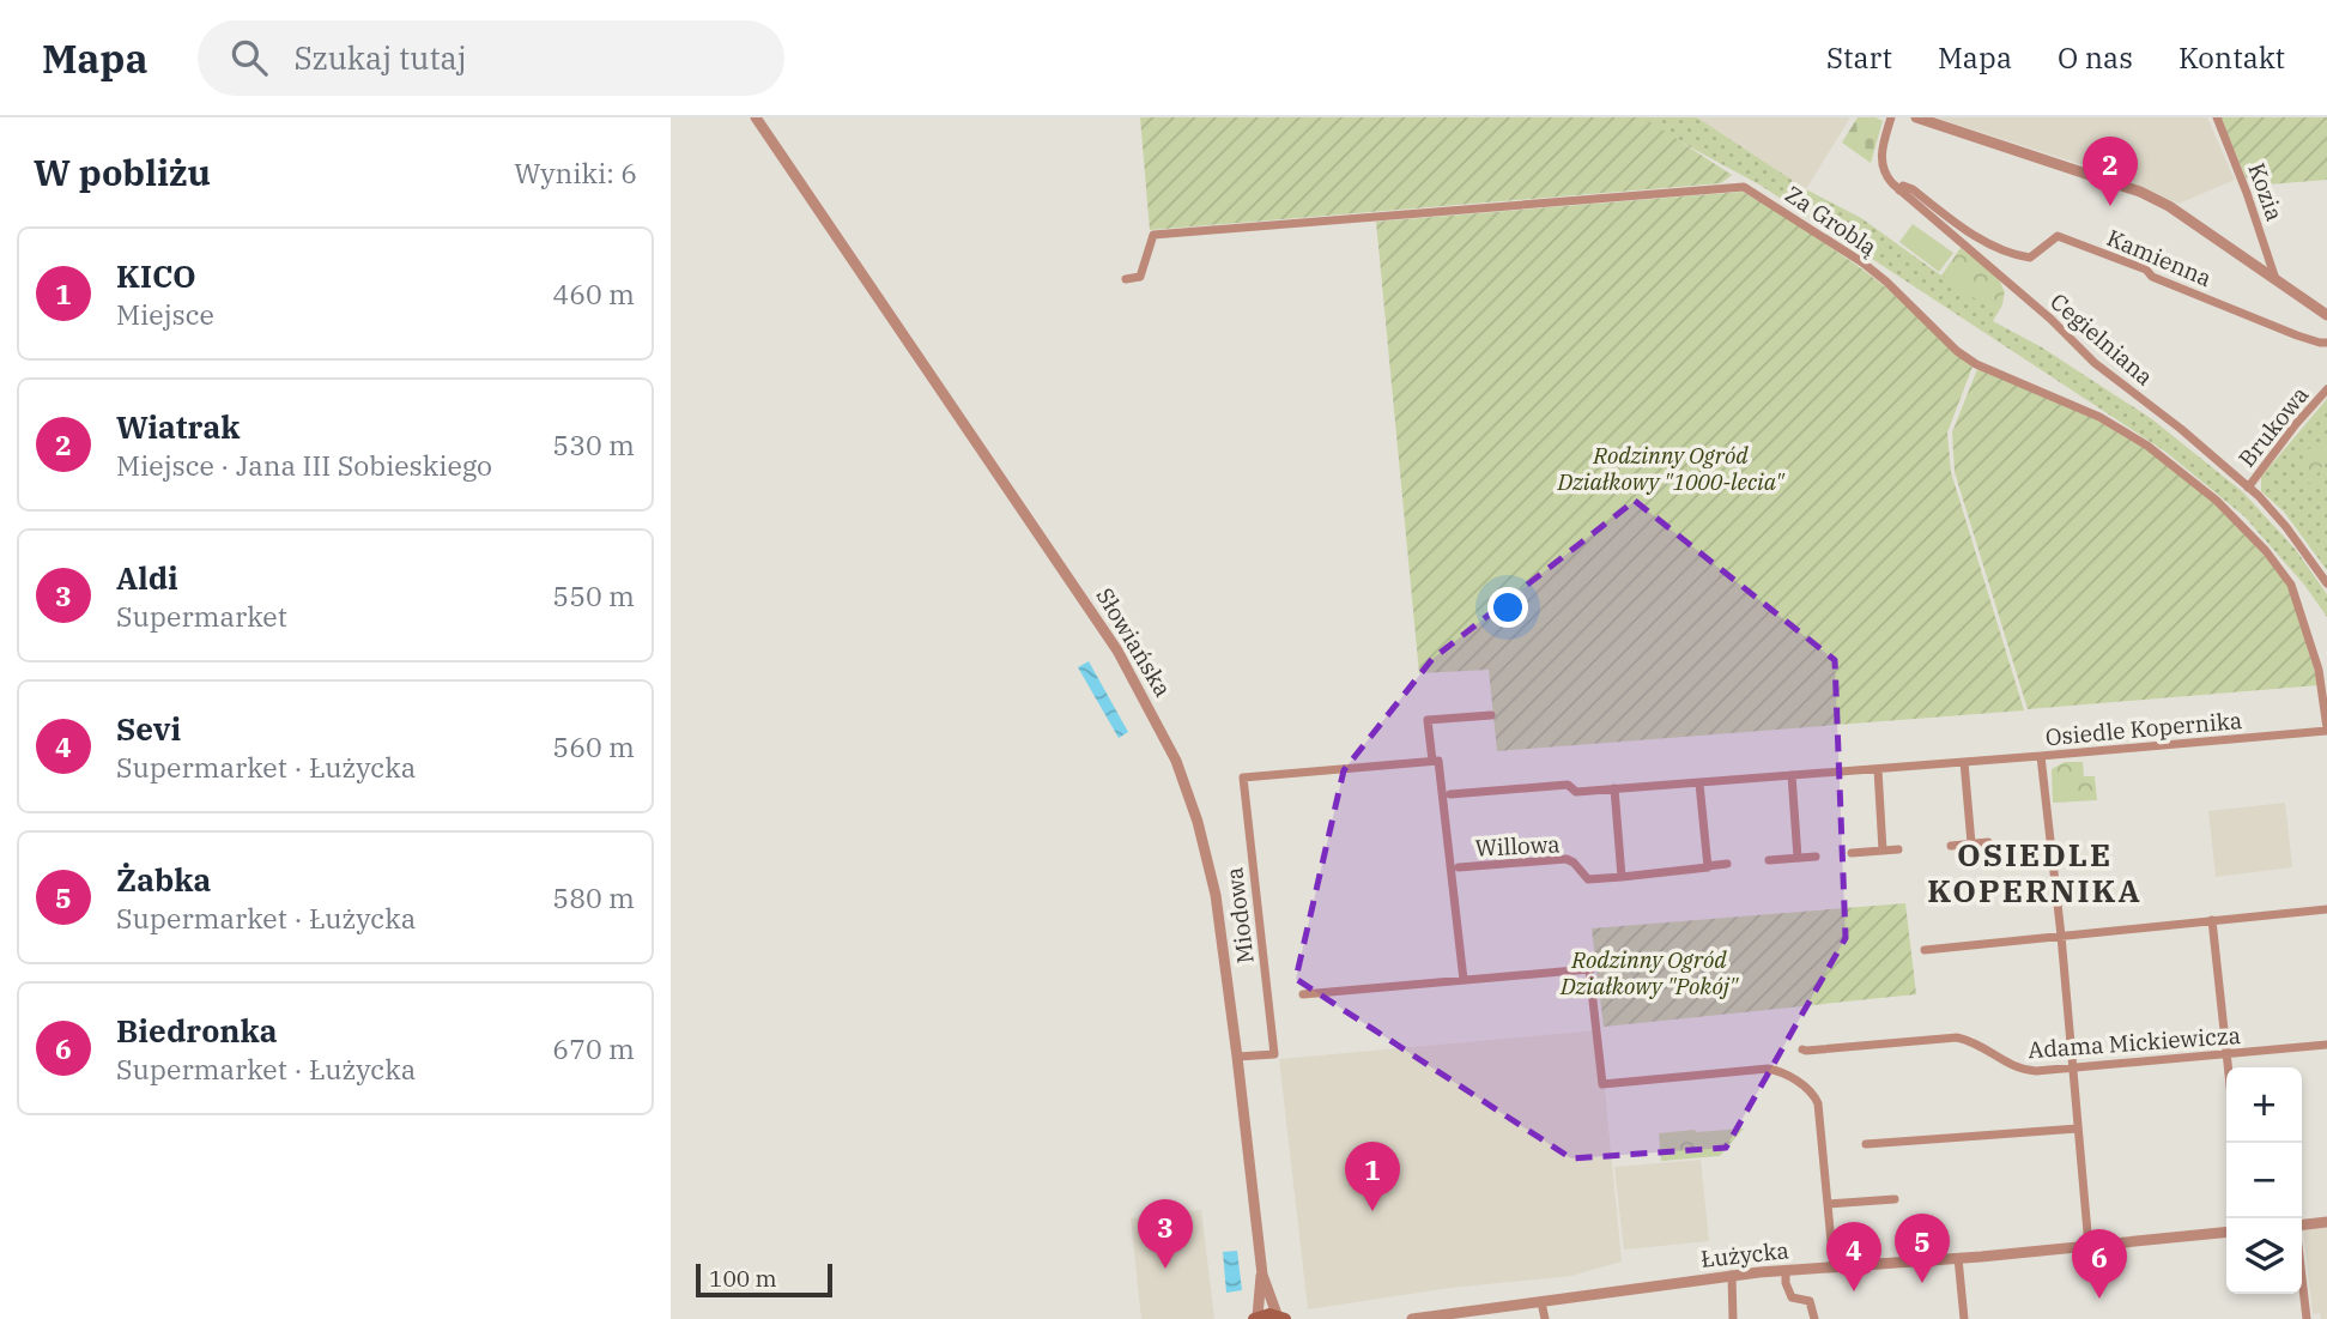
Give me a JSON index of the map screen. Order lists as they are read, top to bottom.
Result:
{
  "streets": {
    "street": [
      "Kozia",
      "Za Groblą",
      "Kamienna",
      "Cegielniana",
      "Brukowa",
      "Słowiańska",
      "Osiedle Kopernika",
      "Willowa",
      "Miodowa",
      "Adama Mickiewicza",
      "Łużycka"
    ]
  },
  "crossings": [
    ["Za Groblą", "Osiedle Kopernika"],
    ["Kamienna", "Cegielniana"],
    ["Cegielniana", "Brukowa"],
    ["Słowiańska", "Miodowa"]
  ],
  "districts": ["OSIEDLE KOPERNIKA"],
  "parks": ["Rodzinny Ogród Działkowy \"1000-lecia\"", "Rodzinny Ogród Działkowy \"Pokój\""],
  "scale_bar": "100 m",
  "page": {
    "header": "Mapa",
    "search": "Szukaj tutaj",
    "nav": [
      "Start",
      "Mapa",
      "O nas",
      "Kontakt"
    ],
    "heading": ["W pobliżu", "Wyniki: 6"],
    "pins": [
      "2",
      "1",
      "3",
      "5",
      "4",
      "6"
    ],
    "list": [
      {
        "mark": "1",
        "name": "KICO",
        "note": "Miejsce",
        "value": "460 m"
      },
      {
        "mark": "2",
        "name": "Wiatrak",
        "note": "Miejsce · Jana III Sobieskiego",
        "value": "530 m"
      },
      {
        "mark": "3",
        "name": "Aldi",
        "note": "Supermarket",
        "value": "550 m"
      },
      {
        "mark": "4",
        "name": "Sevi",
        "note": "Supermarket · Łużycka",
        "value": "560 m"
      },
      {
        "mark": "5",
        "name": "Żabka",
        "note": "Supermarket · Łużycka",
        "value": "580 m"
      },
      {
        "mark": "6",
        "name": "Biedronka",
        "note": "Supermarket · Łużycka",
        "value": "670 m"
      }
    ],
    "map_buttons": ["+", "−"],
    "scale": "100 m"
  }
}
